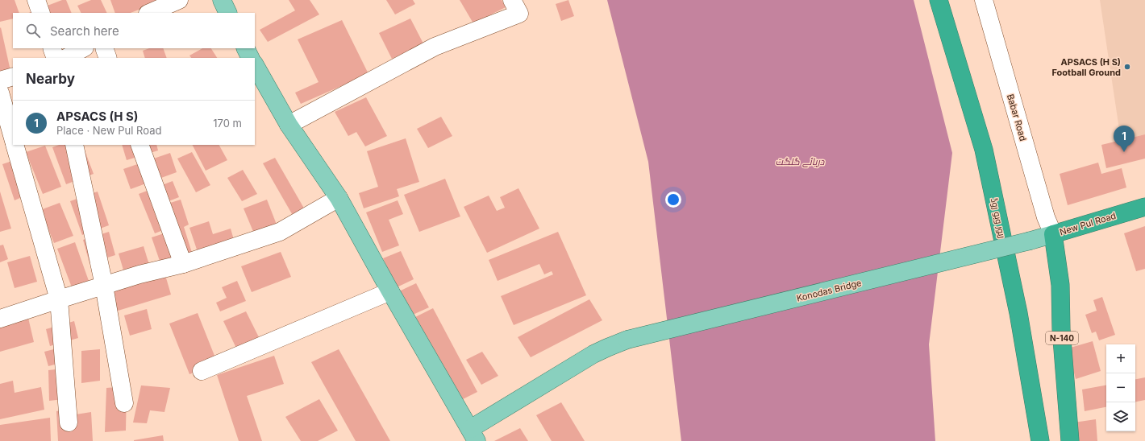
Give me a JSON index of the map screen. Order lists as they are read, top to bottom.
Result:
{
  "streets": {
    "highway": ["ریور ویو روڈ", "New Pul Road", "N-140"],
    "main road": ["Konodas Bridge"],
    "street": ["Babar Road"]
  },
  "crossings": [
    ["Babar Road", "New Pul Road"],
    ["Babar Road", "N-140"],
    ["New Pul Road", "Konodas Bridge"],
    ["New Pul Road", "N-140"]
  ],
  "water": ["دریائے گلگت"],
  "places": ["APSACS (H S) Football Ground"],
  "page": {
    "search": "Search here",
    "heading": "Nearby",
    "list": [
      {
        "mark": "1",
        "name": "APSACS (H S)",
        "note": "Place · New Pul Road",
        "value": "170 m"
      }
    ],
    "pins": "1",
    "map_buttons": ["+", "−"]
  }
}
